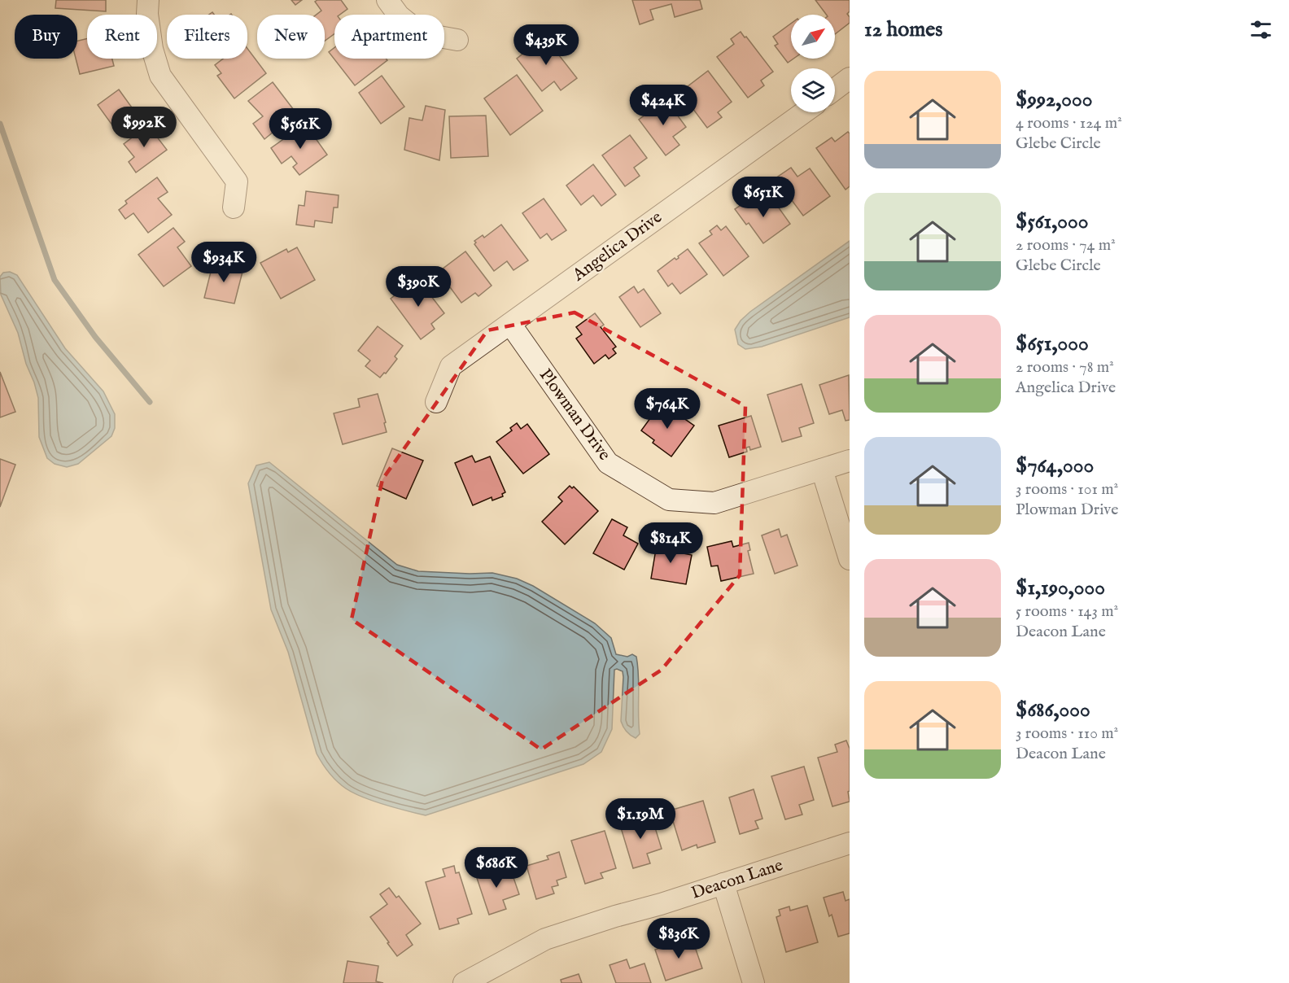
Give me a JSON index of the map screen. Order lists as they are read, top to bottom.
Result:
{
  "streets": {
    "street": ["Angelica Drive", "Plowman Drive", "Deacon Lane"]
  },
  "crossings": [
    ["Angelica Drive", "Plowman Drive"]
  ],
  "north": "top right",
  "page": {
    "heading": "12 homes",
    "chip": [
      "Buy",
      "Rent",
      "Filters",
      "New",
      "Apartment"
    ],
    "price": [
      "$439K",
      "$424K",
      "$992K",
      "$561K",
      "$651K",
      "$934K",
      "$390K",
      "$764K",
      "$814K",
      "$1.19M",
      "$686K",
      "$836K"
    ],
    "list": [
      {
        "name": "$992,000",
        "note": "4 rooms · 124 m² · Glebe Circle"
      },
      {
        "name": "$561,000",
        "note": "2 rooms · 74 m² · Glebe Circle"
      },
      {
        "name": "$651,000",
        "note": "2 rooms · 78 m² · Angelica Drive"
      },
      {
        "name": "$764,000",
        "note": "3 rooms · 101 m² · Plowman Drive"
      },
      {
        "name": "$1,190,000",
        "note": "5 rooms · 143 m² · Deacon Lane"
      },
      {
        "name": "$686,000",
        "note": "3 rooms · 110 m² · Deacon Lane"
      }
    ]
  }
}
